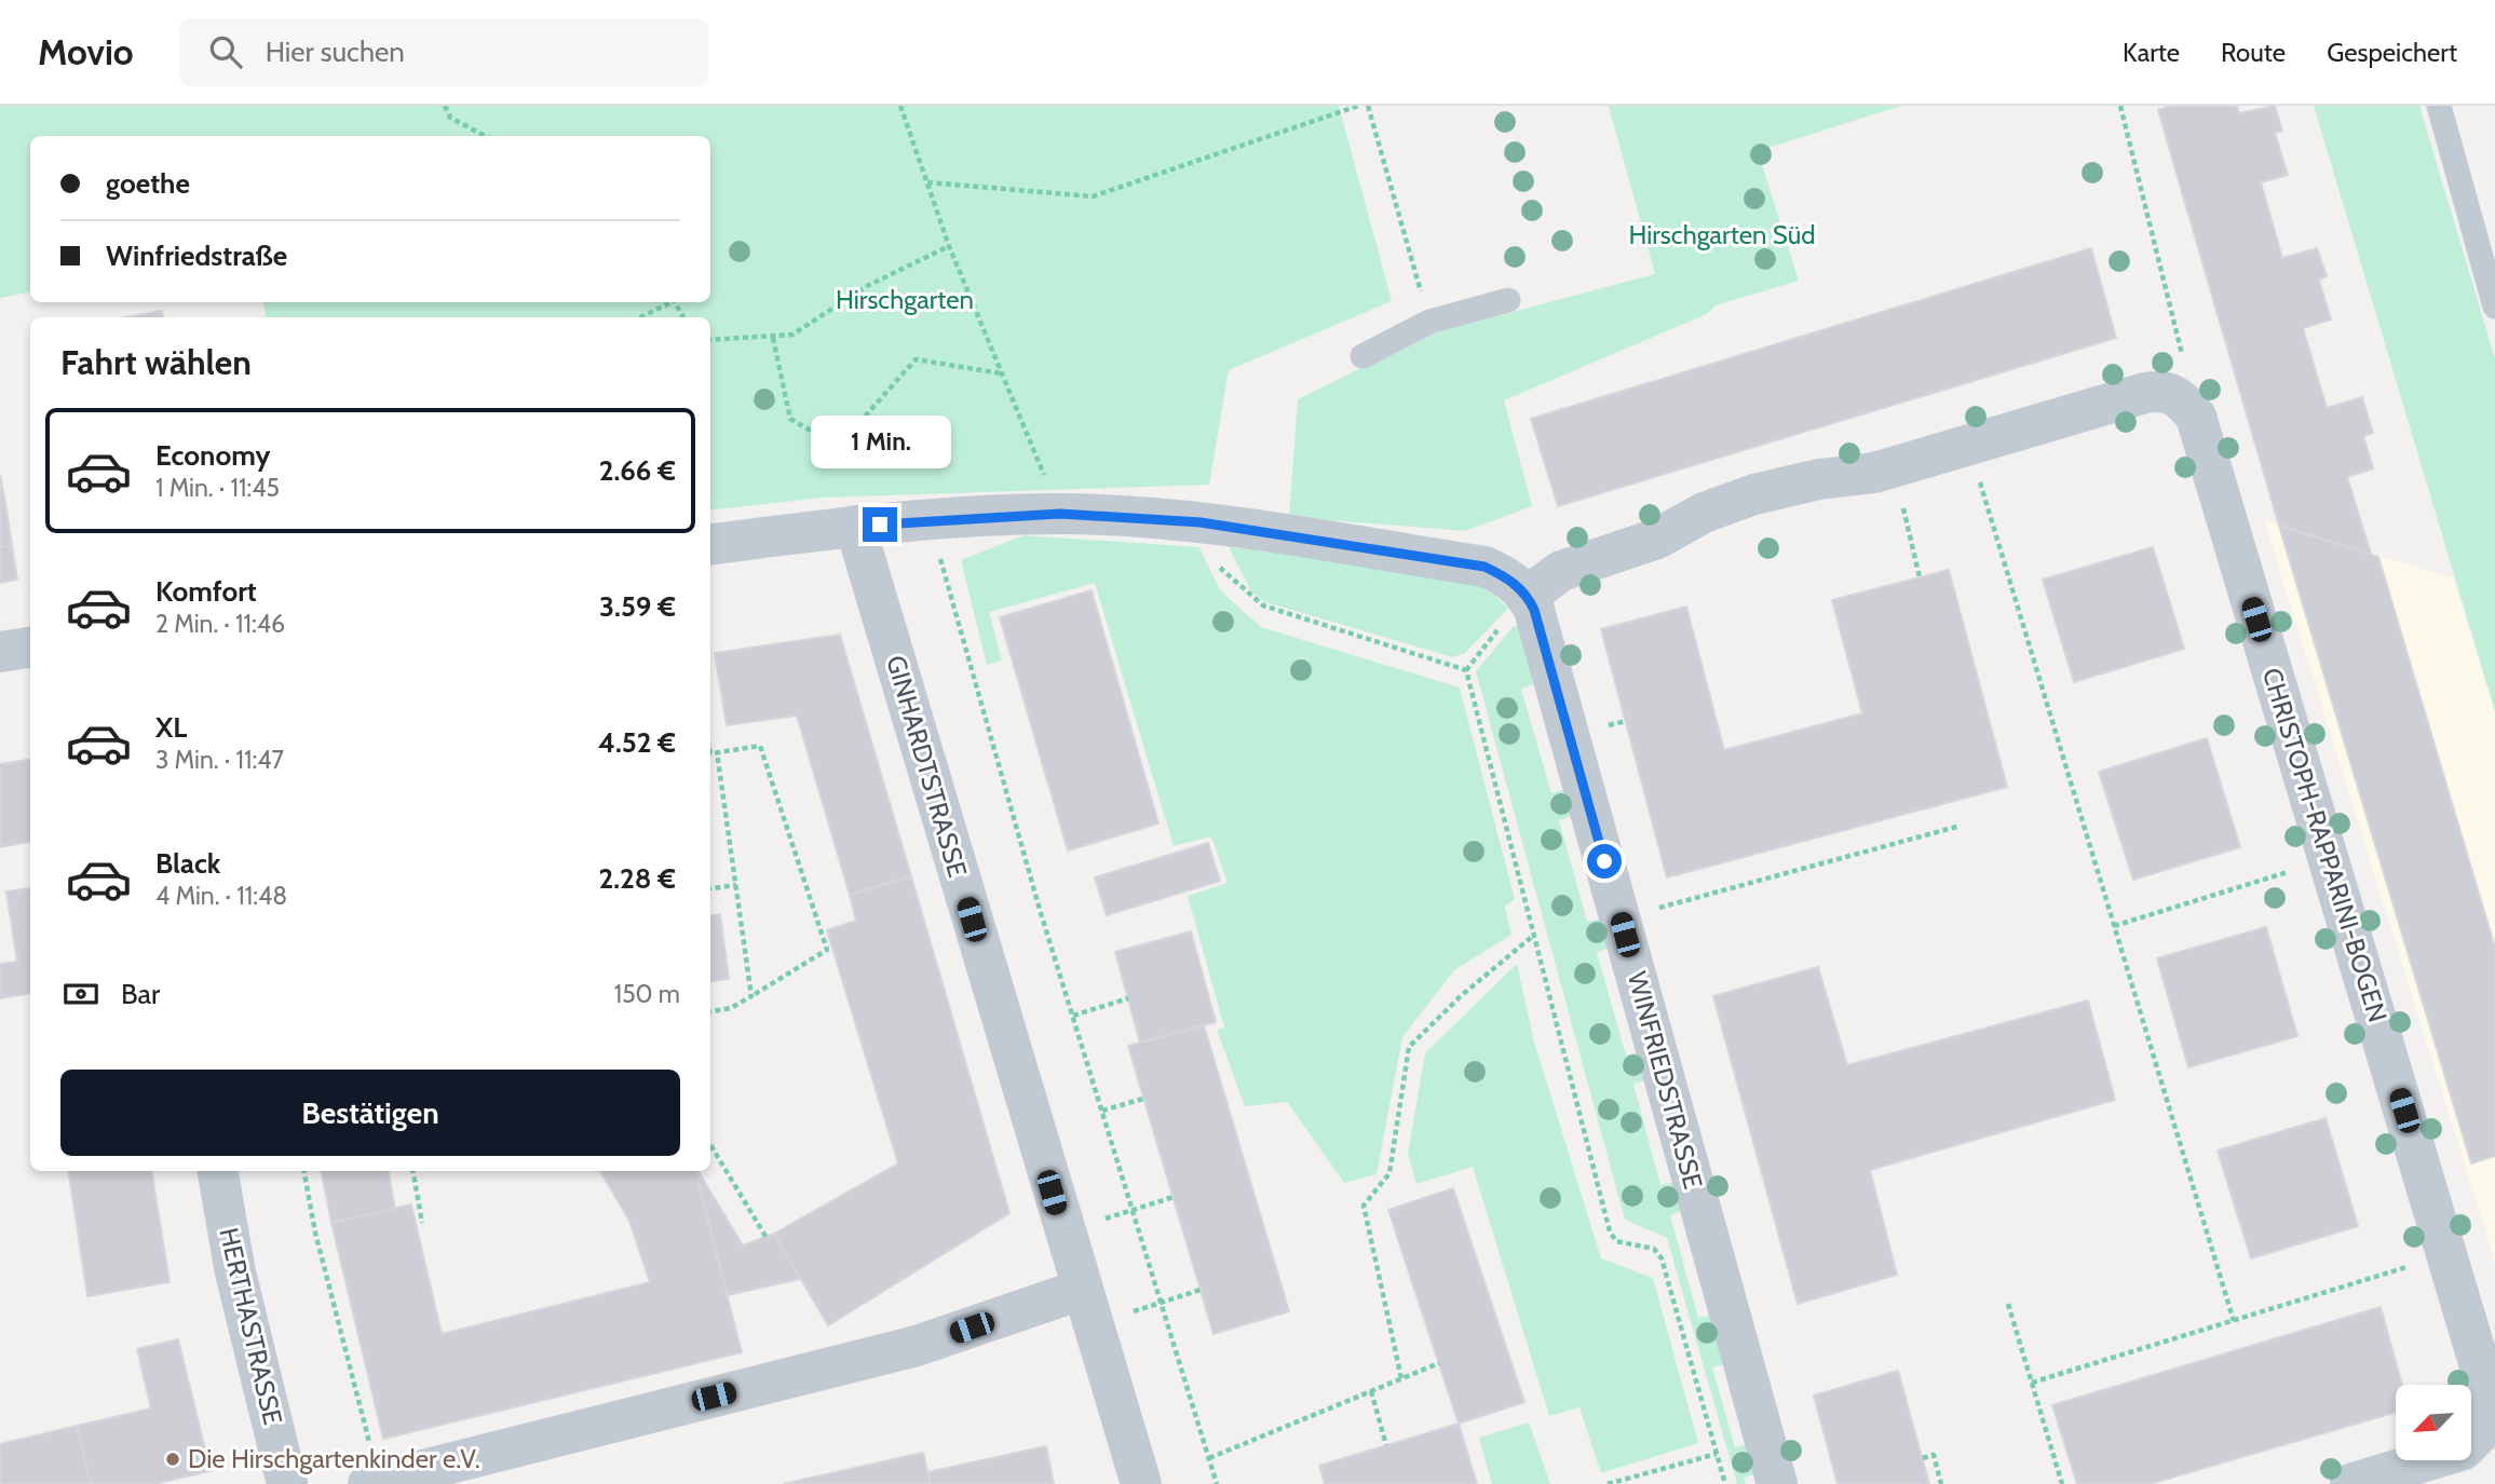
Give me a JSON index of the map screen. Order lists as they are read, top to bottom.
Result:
{
  "streets": {
    "street": [
      "GINHARDTSTRASSE",
      "CHRISTOPH-RAPPARINI-BOGEN",
      "WINFRIEDSTRASSE",
      "HERTHASTRASSE"
    ]
  },
  "parks": ["Hirschgarten Süd", "Hirschgarten"],
  "places": ["Die Hirschgartenkinder e.V."],
  "north": "bottom left",
  "page": {
    "header": "Movio",
    "search": "Hier suchen",
    "nav": ["Karte", "Route", "Gespeichert"],
    "banner": ["goethe", "Winfriedstraße"],
    "heading": "Fahrt wählen",
    "list": [
      {
        "name": "Economy",
        "note": "1 Min. · 11:45",
        "value": "2.66 €"
      },
      {
        "name": "Komfort",
        "note": "2 Min. · 11:46",
        "value": "3.59 €"
      },
      {
        "name": "XL",
        "note": "3 Min. · 11:47",
        "value": "4.52 €"
      },
      {
        "name": "Black",
        "note": "4 Min. · 11:48",
        "value": "2.28 €"
      }
    ],
    "bubble": "1 Min.",
    "pay": ["Bar", "150 m"],
    "buttons": "Bestätigen"
  }
}
